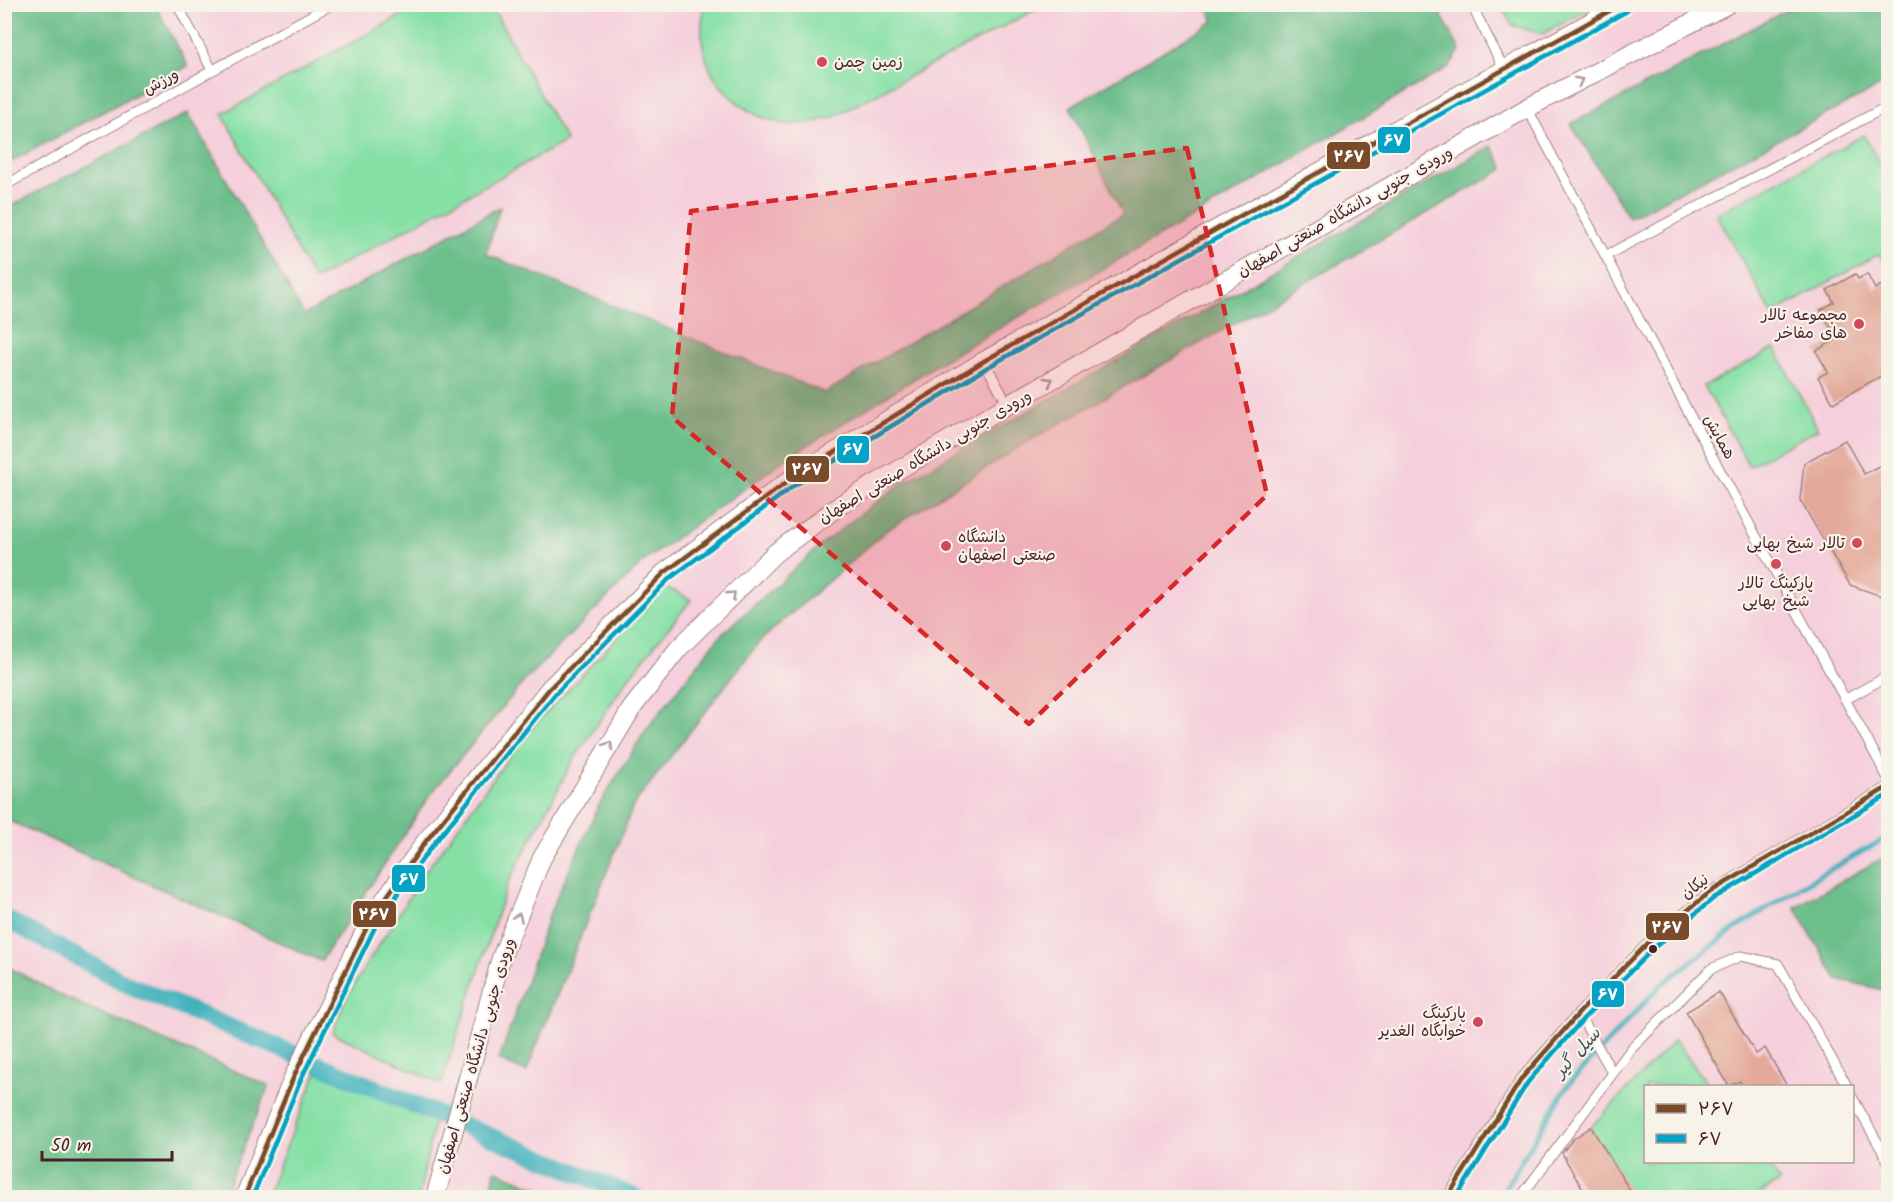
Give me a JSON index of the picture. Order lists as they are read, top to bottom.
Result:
{
  "streets": {
    "street": ["ورودی جنوبی دانشگاه صنعتی اصفهان"],
    "lane": ["ورزش", "همایش", "نیکان"]
  },
  "crossings": [
    ["ورودی جنوبی دانشگاه صنعتی اصفهان", "همایش"]
  ],
  "water": ["سیل گیر"],
  "places": [
    "زمین چمن",
    "مجموعه تالار های مفاخر",
    "تالار شیخ بهایی",
    "دانشگاه صنعتی اصفهان",
    "پارکینگ تالار شیخ بهایی",
    "پارکینگ خوابگاه الغدیر"
  ],
  "lines": ["transit line ۲۶۷", "transit line ۶۷"],
  "legend": ["۲۶۷", "۶۷"],
  "scale_bar": "50 m"
}
